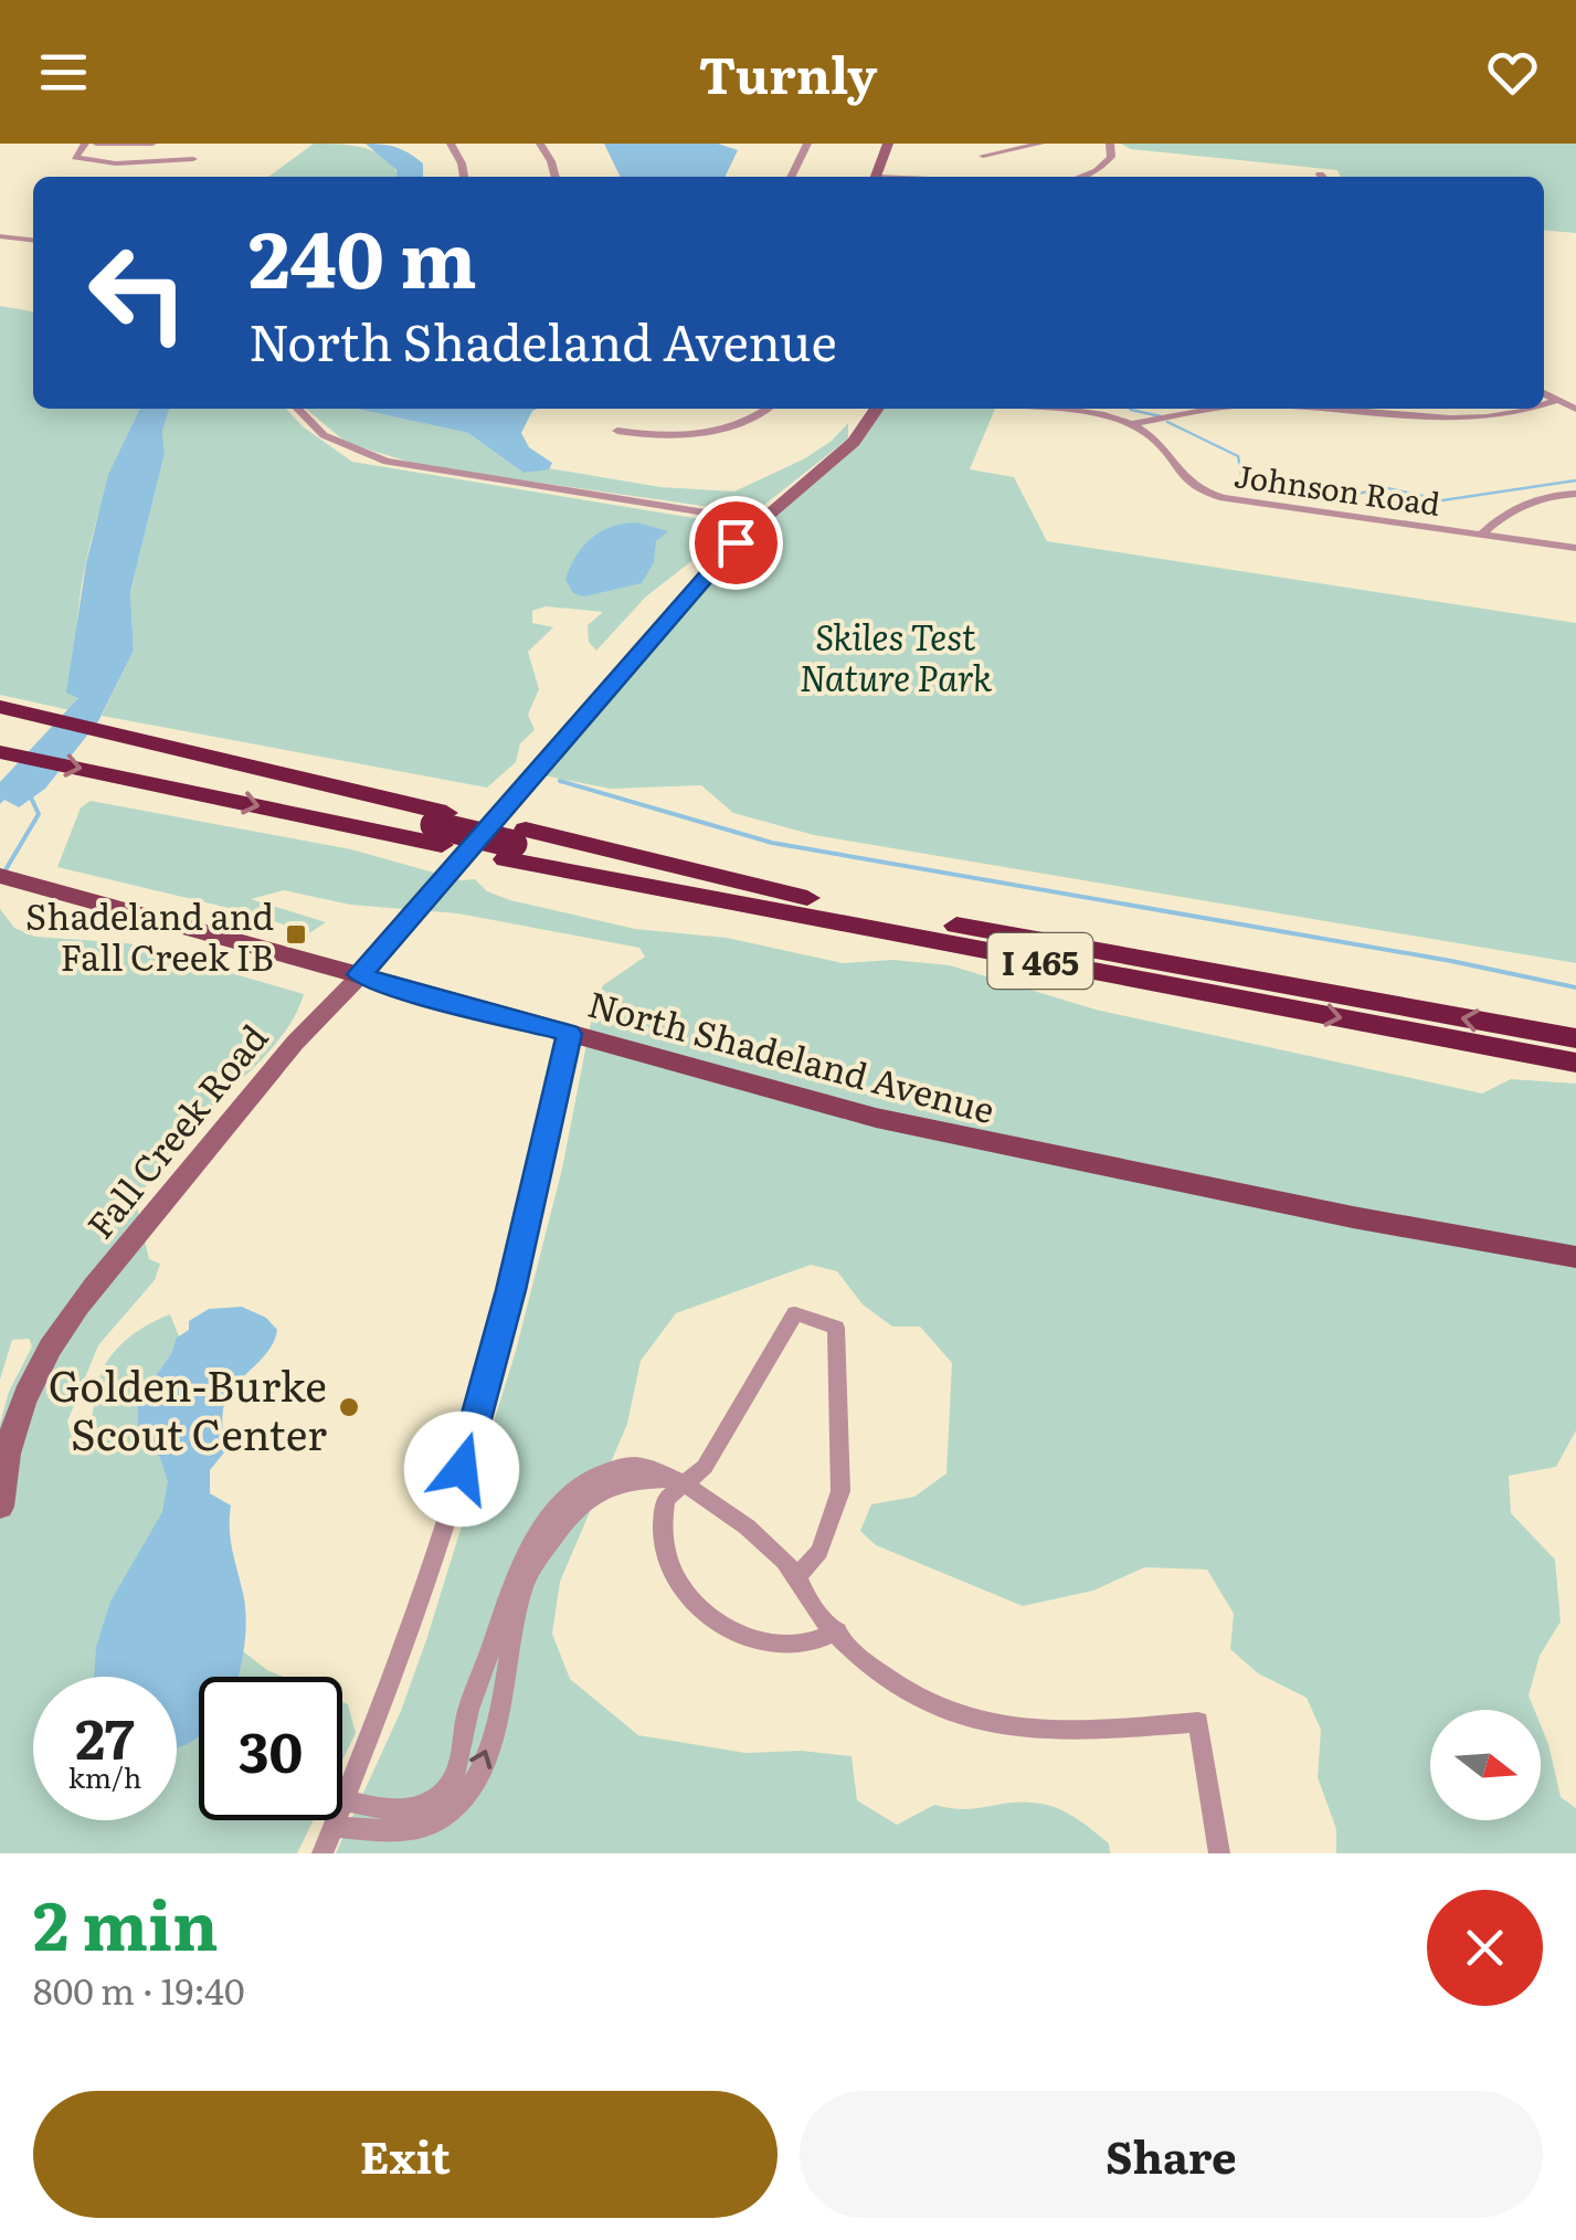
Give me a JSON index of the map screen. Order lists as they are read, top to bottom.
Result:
{
  "streets": {
    "highway": ["I 465"],
    "main road": ["North Shadeland Avenue", "Fall Creek Road"],
    "street": ["Johnson Road"]
  },
  "crossings": [
    ["North Shadeland Avenue", "Fall Creek Road"]
  ],
  "parks": ["Skiles Test Nature Park"],
  "places": {
    "transit": ["Shadeland and Fall Creek IB"],
    "other": ["Golden-Burke Scout Center"]
  },
  "north": "right",
  "page": {
    "header": "Turnly",
    "turn": ["240 m", "North Shadeland Avenue"],
    "speed": "27 km/h",
    "limit": "30",
    "heading": ["2 min", "800 m · 19:40"],
    "buttons": ["Exit", "Share"]
  }
}
